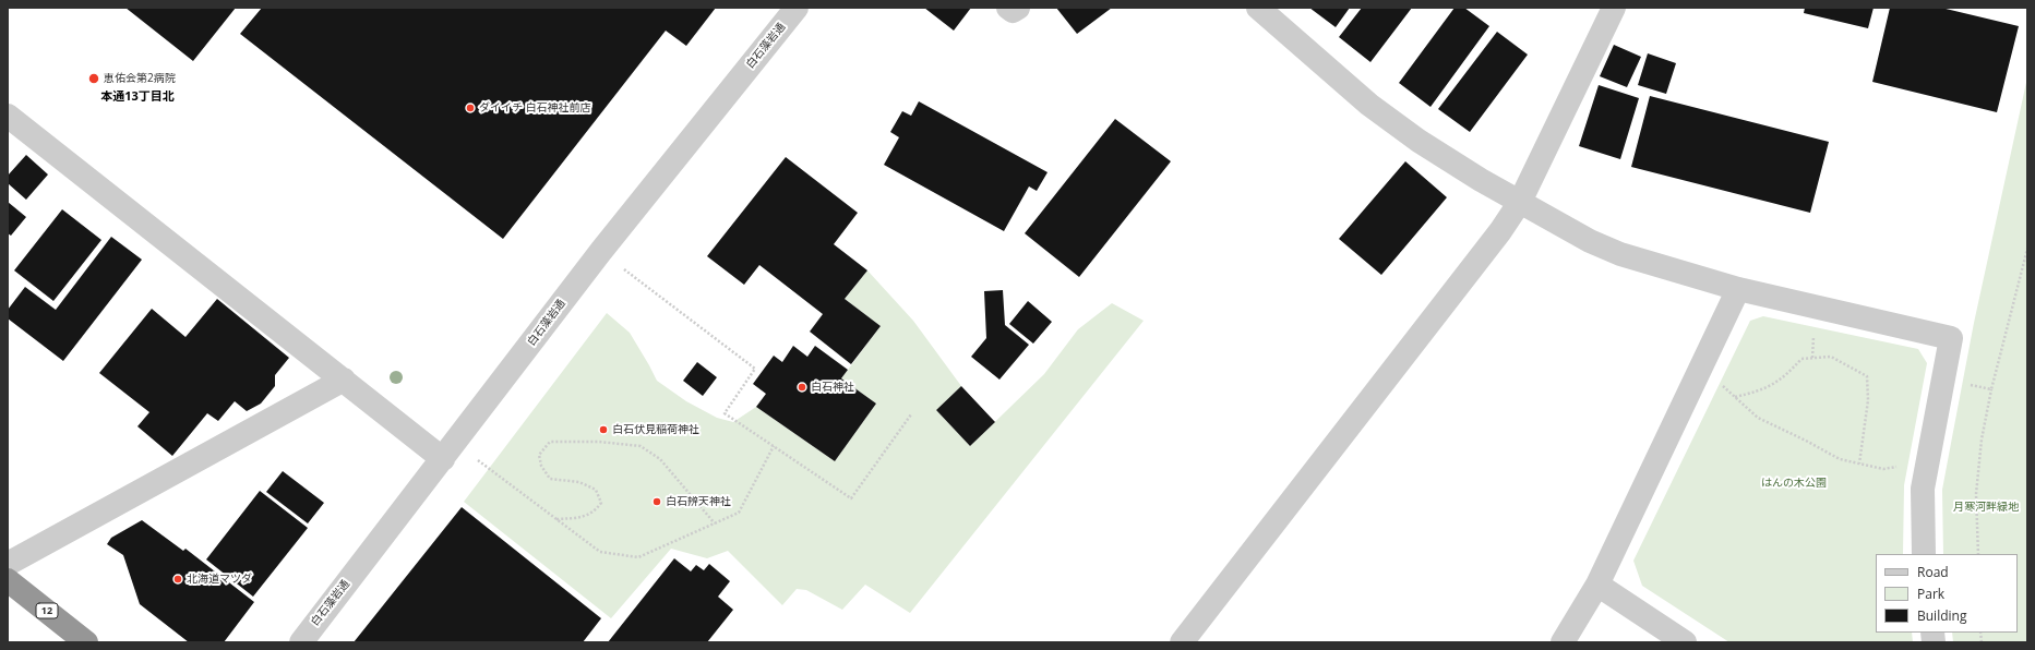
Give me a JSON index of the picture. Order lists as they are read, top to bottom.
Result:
{
  "streets": {
    "highway": ["12"],
    "street": ["白石藻岩通"]
  },
  "districts": ["本通13丁目北"],
  "parks": ["はんの木公園", "月寒河畔緑地"],
  "places": [
    "恵佑会第2病院",
    "ダイイチ 白石神社前店",
    "白石神社",
    "白石伏見稲荷神社",
    "白石辨天神社",
    "北海道マツダ"
  ],
  "legend": ["Road", "Park", "Building"]
}
